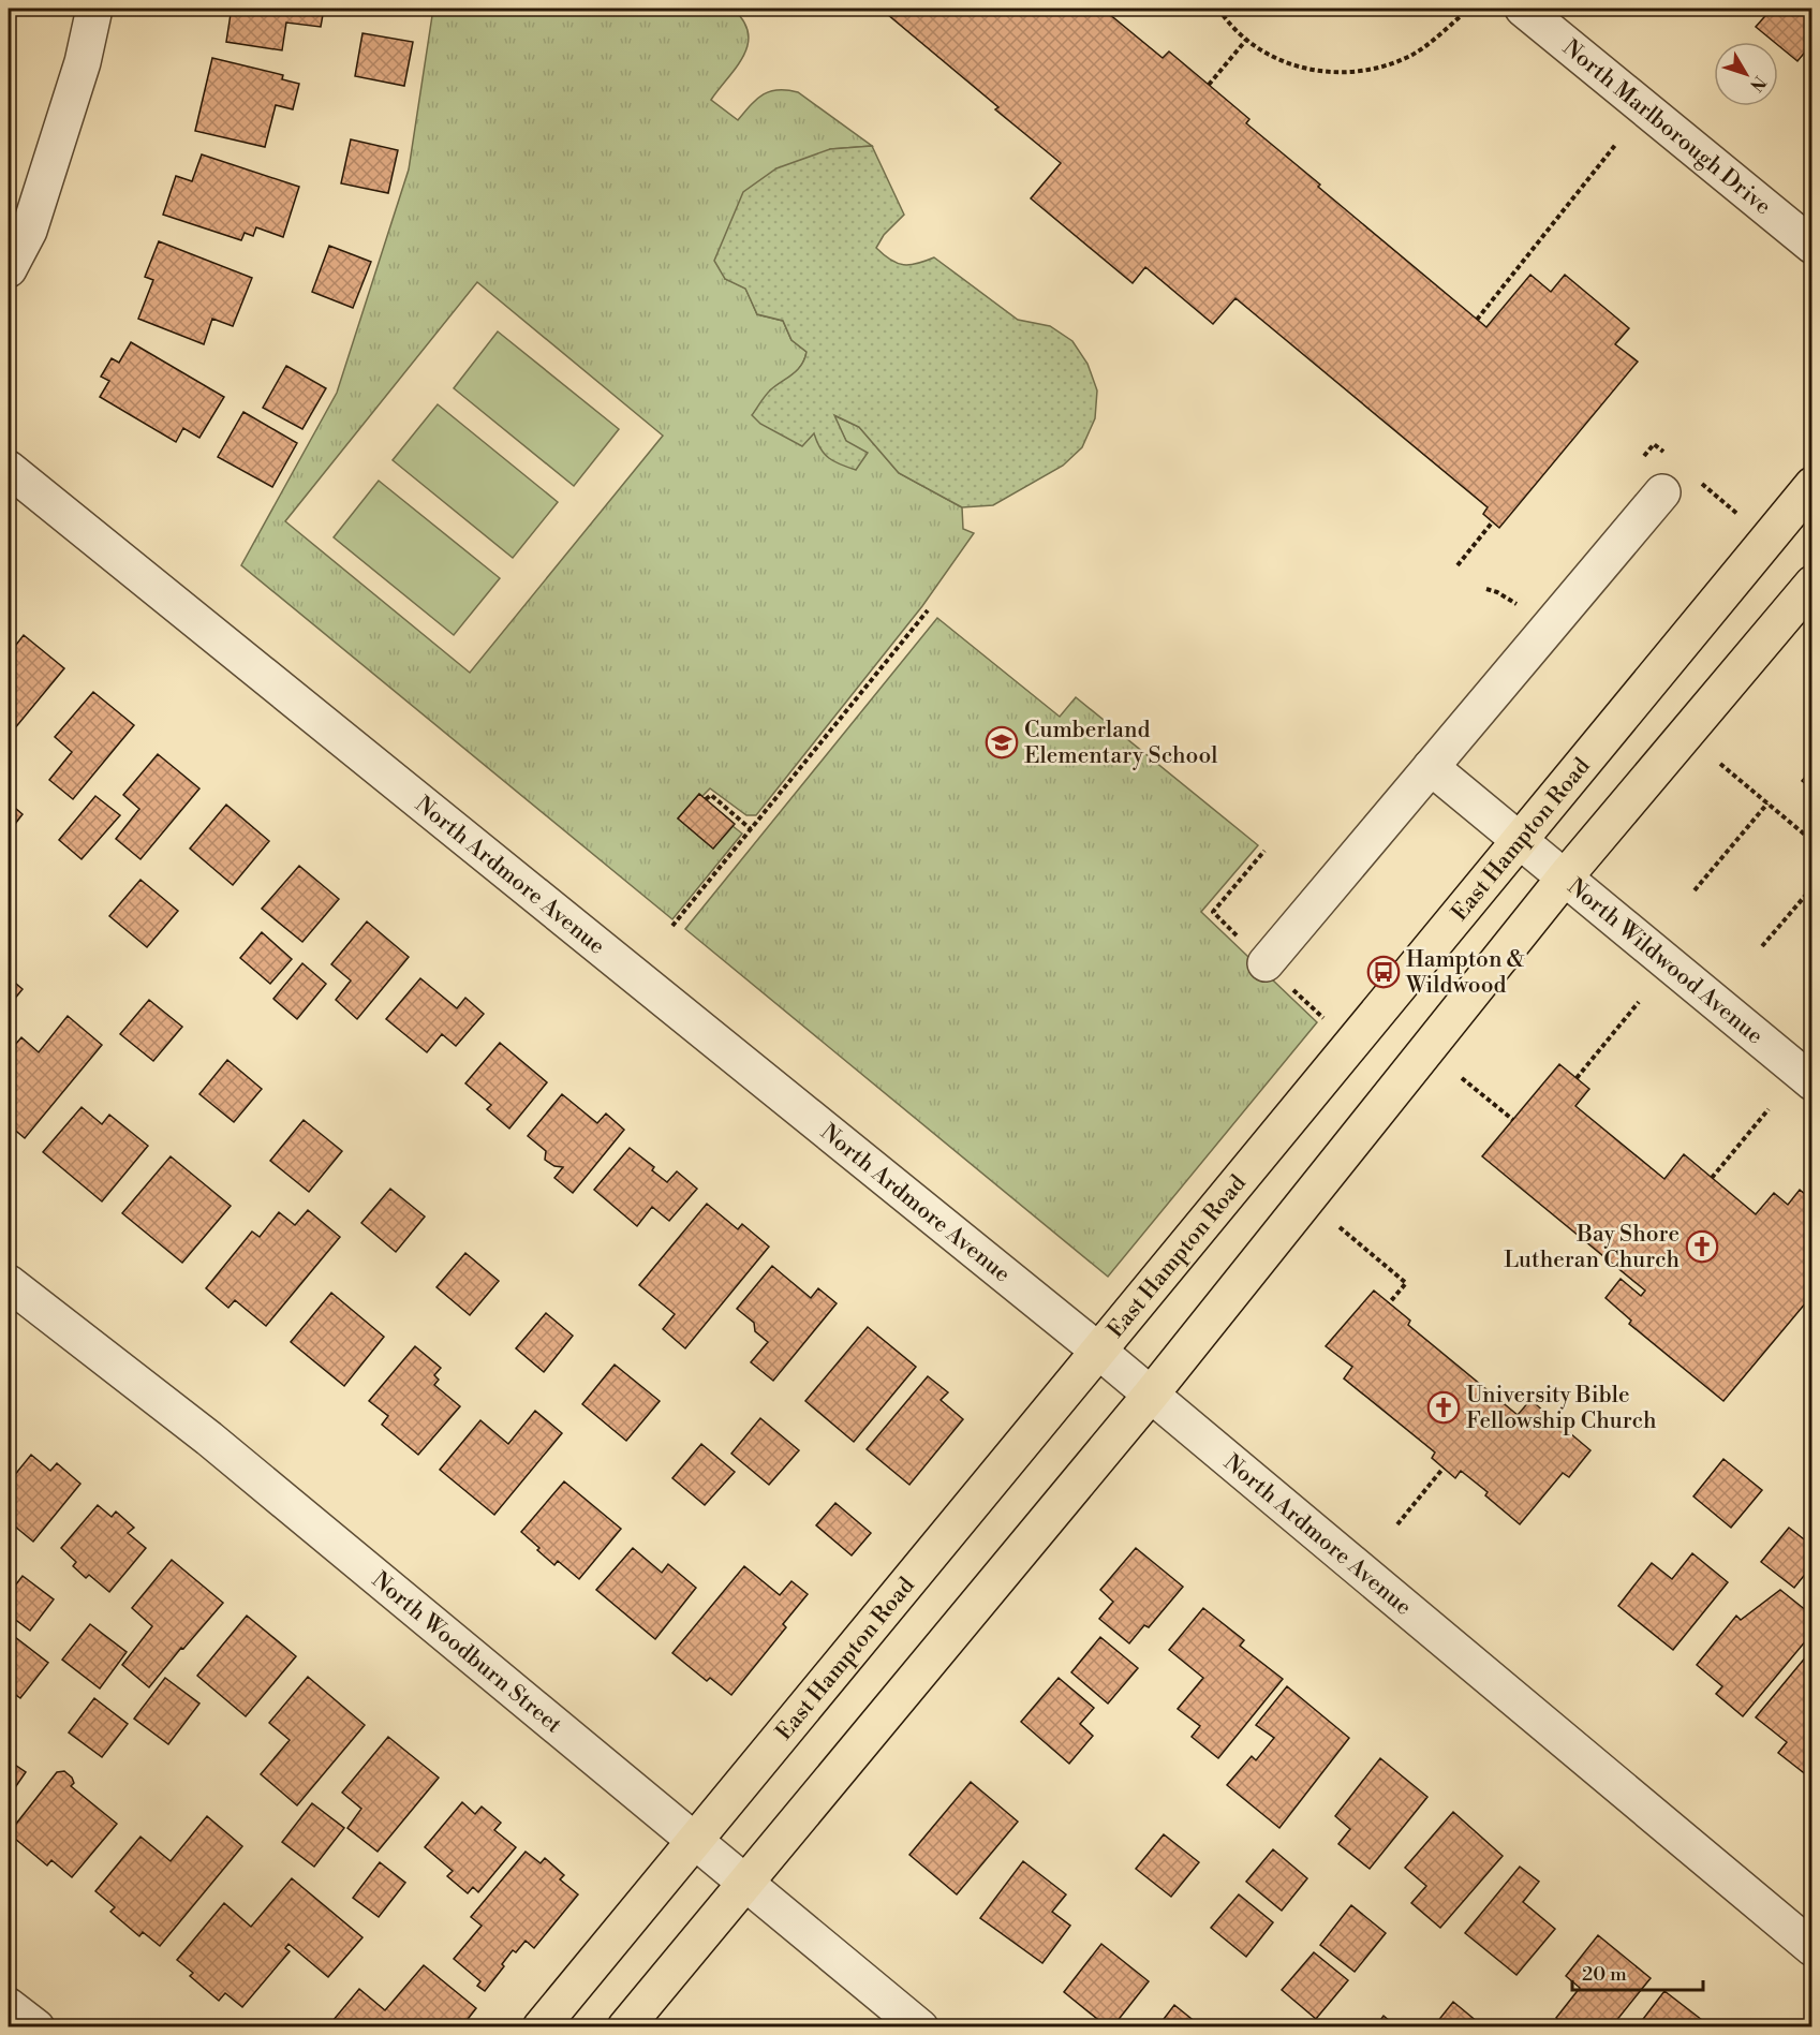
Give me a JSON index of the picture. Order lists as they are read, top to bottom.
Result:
{
  "streets": {
    "main road": ["East Hampton Road"],
    "street": [
      "North Marlborough Drive",
      "North Ardmore Avenue",
      "North Wildwood Avenue",
      "North Woodburn Street"
    ]
  },
  "crossings": [
    ["East Hampton Road", "North Ardmore Avenue"],
    ["East Hampton Road", "North Wildwood Avenue"],
    ["East Hampton Road", "North Woodburn Street"]
  ],
  "places": {
    "school or university": ["Cumberland Elementary School"],
    "bus stop": ["Hampton & Wildwood"],
    "church": ["Bay Shore Lutheran Church", "University Bible Fellowship Church"]
  },
  "scale_bar": "20 m",
  "north": "bottom right"
}
